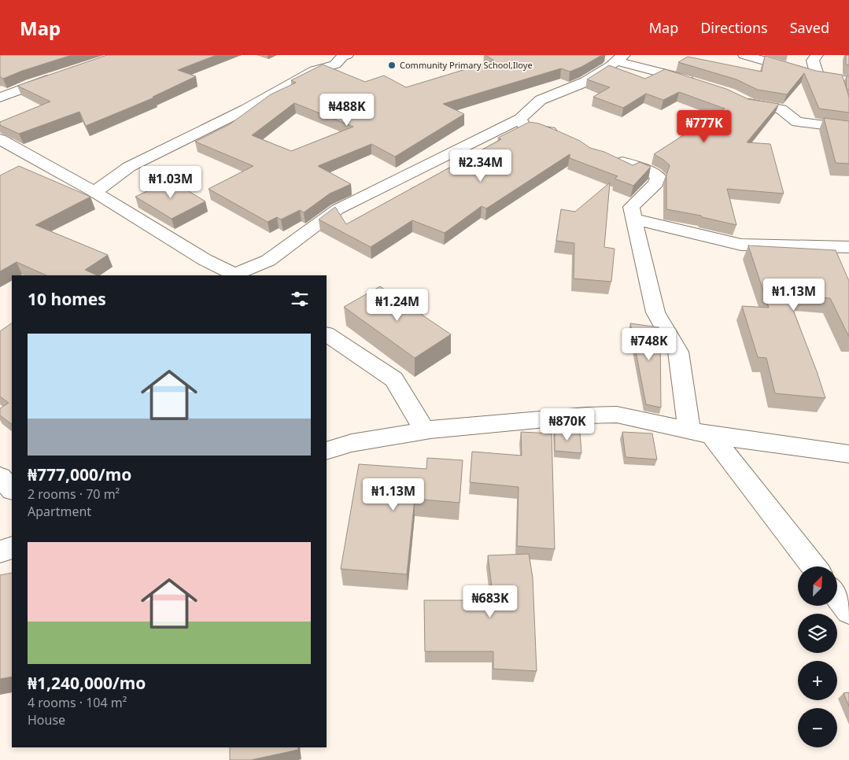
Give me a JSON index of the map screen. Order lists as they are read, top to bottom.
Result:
{
  "places": ["Community Primary School,Iloye"],
  "north": "top right",
  "page": {
    "header": "Map",
    "nav": ["Map", "Directions", "Saved"],
    "price": [
      "₦488K",
      "₦777K",
      "₦2.34M",
      "₦1.03M",
      "₦1.13M",
      "₦1.24M",
      "₦748K",
      "₦870K",
      "₦1.13M",
      "₦683K"
    ],
    "heading": "10 homes",
    "list": [
      {
        "name": "₦777,000/mo",
        "note": "2 rooms · 70 m² · Apartment"
      },
      {
        "name": "₦1,240,000/mo",
        "note": "4 rooms · 104 m² · House"
      }
    ],
    "map_buttons": ["+", "−"]
  }
}
